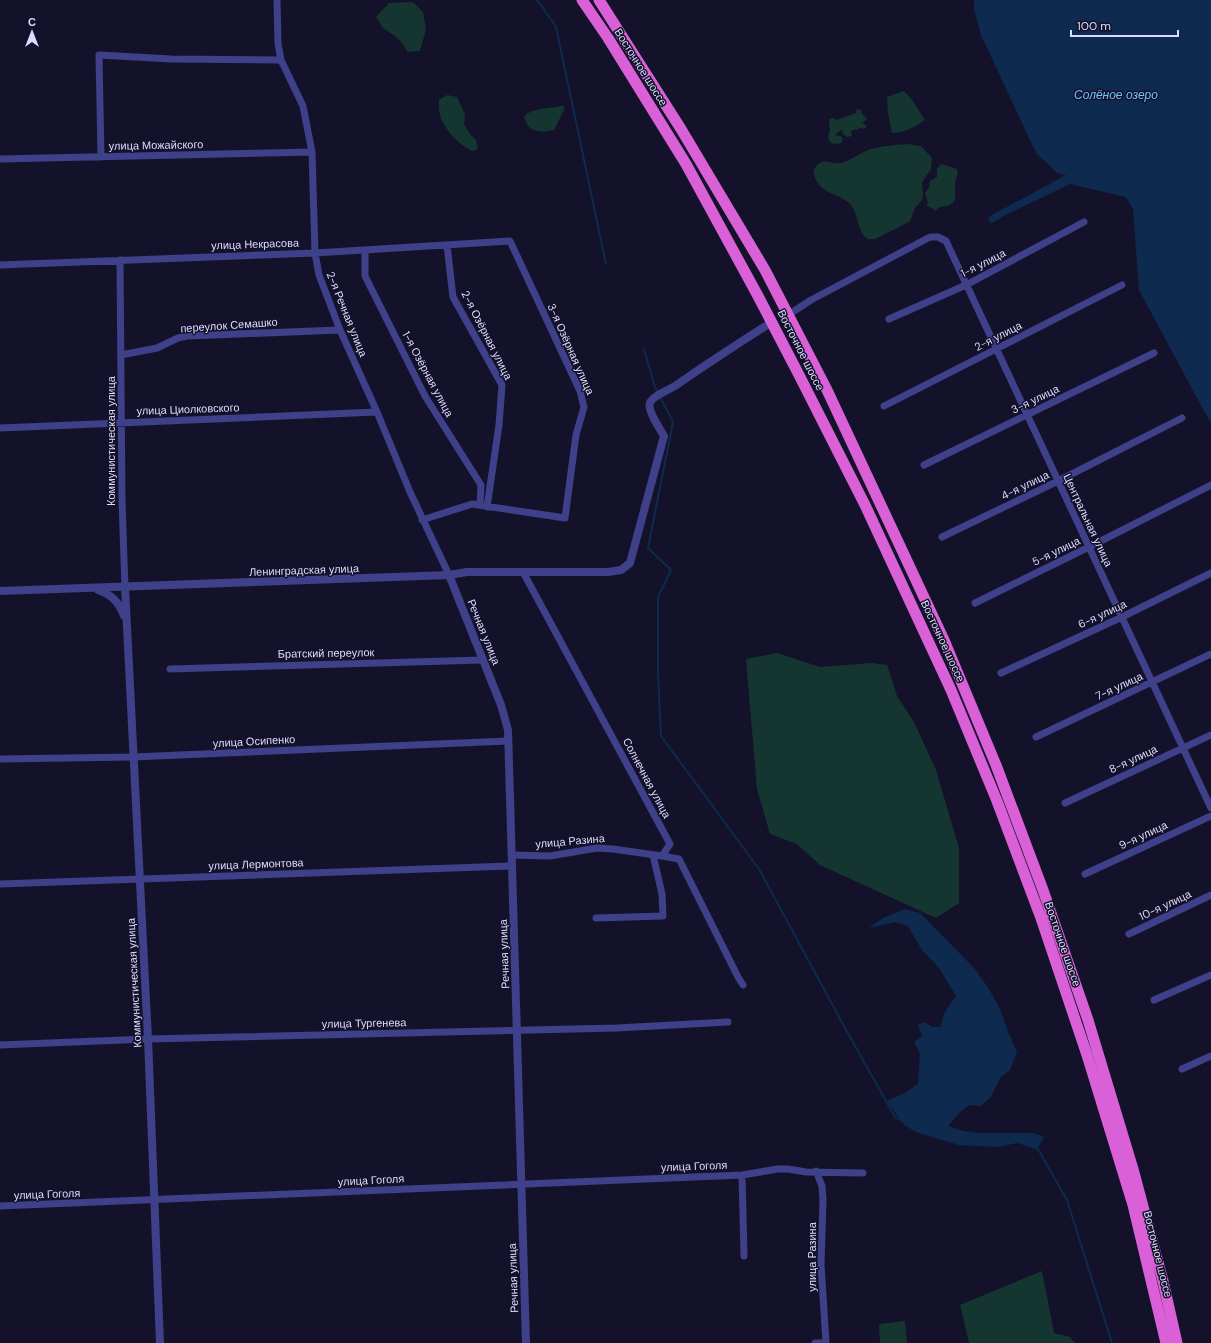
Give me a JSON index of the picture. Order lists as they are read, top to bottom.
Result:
{
  "streets": {
    "highway": ["Восточное шоссе"],
    "street": [
      "улица Можайского",
      "улица Некрасова",
      "1-я улица",
      "2-я Речная улица",
      "переулок Семашко",
      "2-я Озёрная улица",
      "2-я улица",
      "3-я Озёрная улица",
      "1-я Озёрная улица",
      "3-я улица",
      "улица Циолковского",
      "Коммунистическая улица",
      "4-я улица",
      "Центральная улица",
      "5-я улица",
      "Ленинградская улица",
      "6-я улица",
      "Речная улица",
      "Братский переулок",
      "7-я улица",
      "улица Осипенко",
      "8-я улица",
      "Солнечная улица",
      "9-я улица",
      "улица Разина",
      "улица Лермонтова",
      "10-я улица",
      "улица Тургенева",
      "улица Гоголя"
    ]
  },
  "crossings": [
    ["Восточное шоссе", "Центральная улица"],
    ["Восточное шоссе", "Ленинградская улица"],
    ["улица Можайского", "2-я Речная улица"],
    ["улица Некрасова", "2-я Речная улица"],
    ["улица Некрасова", "2-я Озёрная улица"],
    ["улица Некрасова", "3-я Озёрная улица"],
    ["улица Некрасова", "1-я Озёрная улица"],
    ["улица Некрасова", "Коммунистическая улица"],
    ["1-я улица", "Центральная улица"],
    ["2-я Речная улица", "переулок Семашко"],
    ["2-я Речная улица", "улица Циолковского"],
    ["2-я Речная улица", "Ленинградская улица"],
    ["2-я Речная улица", "Речная улица"],
    ["переулок Семашко", "Коммунистическая улица"],
    ["2-я Озёрная улица", "3-я Озёрная улица"],
    ["2-я Озёрная улица", "1-я Озёрная улица"],
    ["2-я улица", "Центральная улица"],
    ["3-я Озёрная улица", "1-я Озёрная улица"],
    ["3-я улица", "Центральная улица"],
    ["улица Циолковского", "Коммунистическая улица"],
    ["Коммунистическая улица", "Ленинградская улица"],
    ["Коммунистическая улица", "улица Осипенко"],
    ["Коммунистическая улица", "улица Лермонтова"],
    ["Коммунистическая улица", "улица Тургенева"],
    ["Коммунистическая улица", "улица Гоголя"],
    ["4-я улица", "Центральная улица"],
    ["Центральная улица", "5-я улица"],
    ["Центральная улица", "6-я улица"],
    ["Центральная улица", "7-я улица"],
    ["Центральная улица", "8-я улица"],
    ["Ленинградская улица", "Речная улица"],
    ["Ленинградская улица", "Солнечная улица"],
    ["Речная улица", "Братский переулок"],
    ["Речная улица", "улица Осипенко"],
    ["Речная улица", "улица Разина"],
    ["Речная улица", "улица Лермонтова"],
    ["Речная улица", "улица Тургенева"],
    ["Речная улица", "улица Гоголя"],
    ["Солнечная улица", "улица Разина"],
    ["улица Разина", "улица Гоголя"]
  ],
  "water": ["Солёное озеро"],
  "scale_bar": "100 m",
  "north": "top"
}
